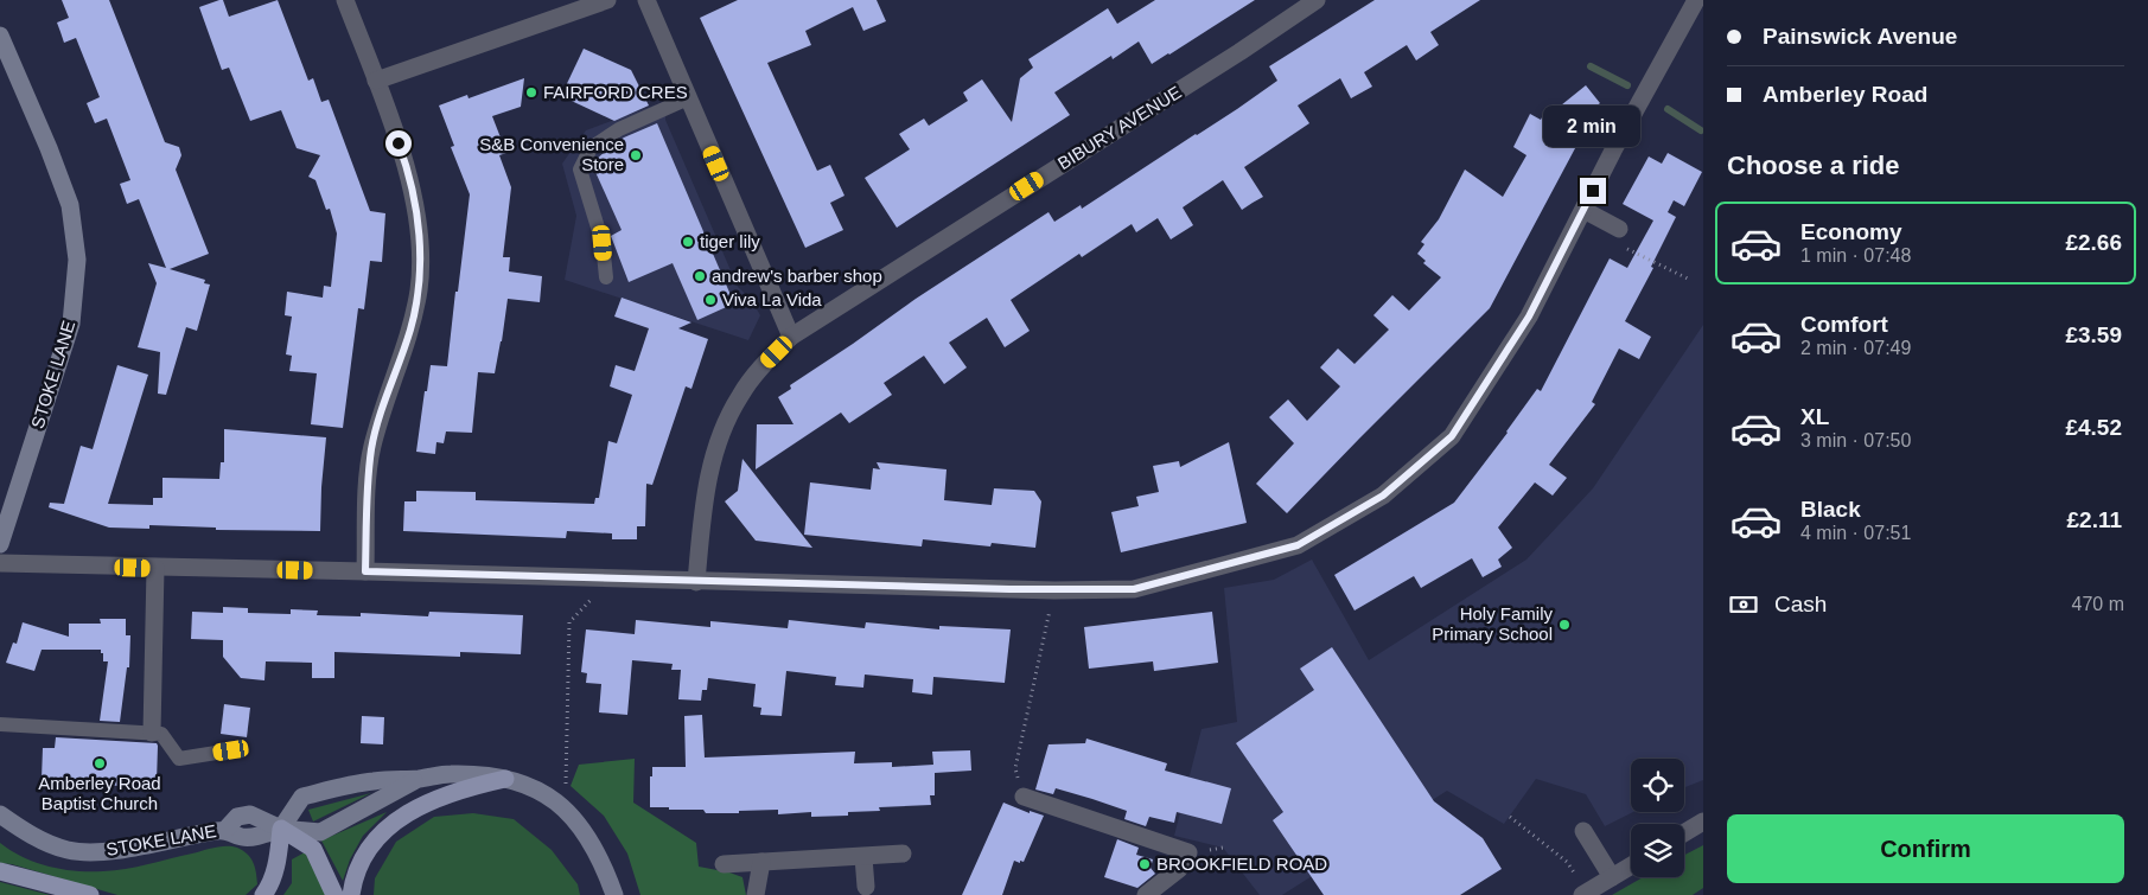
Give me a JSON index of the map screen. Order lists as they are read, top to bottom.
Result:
{
  "streets": {
    "street": ["BIBURY AVENUE", "STOKE LANE"]
  },
  "places": [
    "FAIRFORD CRES",
    "S&B Convenience Store",
    "tiger lily",
    "andrew's barber shop",
    "Viva La Vida",
    "Holy Family Primary School",
    "Amberley Road Baptist Church",
    "BROOKFIELD ROAD"
  ],
  "page": {
    "banner": ["Painswick Avenue", "Amberley Road"],
    "bubble": "2 min",
    "heading": "Choose a ride",
    "list": [
      {
        "name": "Economy",
        "note": "1 min · 07:48",
        "value": "£2.66"
      },
      {
        "name": "Comfort",
        "note": "2 min · 07:49",
        "value": "£3.59"
      },
      {
        "name": "XL",
        "note": "3 min · 07:50",
        "value": "£4.52"
      },
      {
        "name": "Black",
        "note": "4 min · 07:51",
        "value": "£2.11"
      }
    ],
    "pay": ["Cash", "470 m"],
    "buttons": "Confirm"
  }
}
